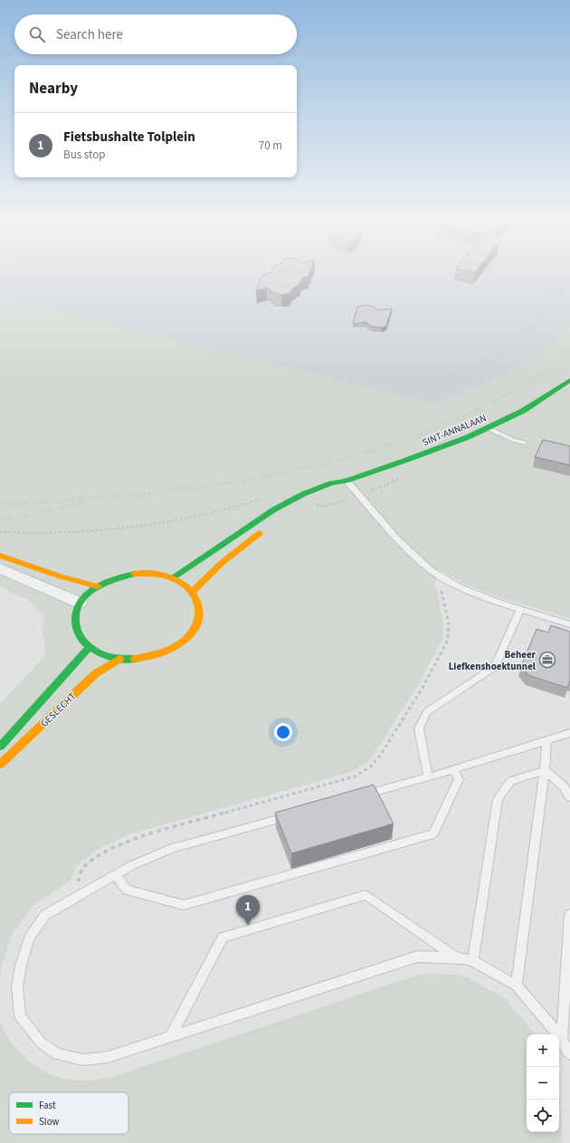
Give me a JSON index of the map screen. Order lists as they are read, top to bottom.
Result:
{
  "streets": {
    "street": ["SINT-ANNALAAN", "GESLECHT"]
  },
  "crossings": [
    ["SINT-ANNALAAN", "GESLECHT"]
  ],
  "places": {
    "office": ["Beheer Liefkenshoektunnel"]
  },
  "legend": ["Fast", "Slow"],
  "page": {
    "search": "Search here",
    "heading": "Nearby",
    "list": [
      {
        "mark": "1",
        "name": "Fietsbushalte Tolplein",
        "note": "Bus stop",
        "value": "70 m"
      }
    ],
    "pins": "1",
    "map_buttons": ["+", "−"]
  }
}
